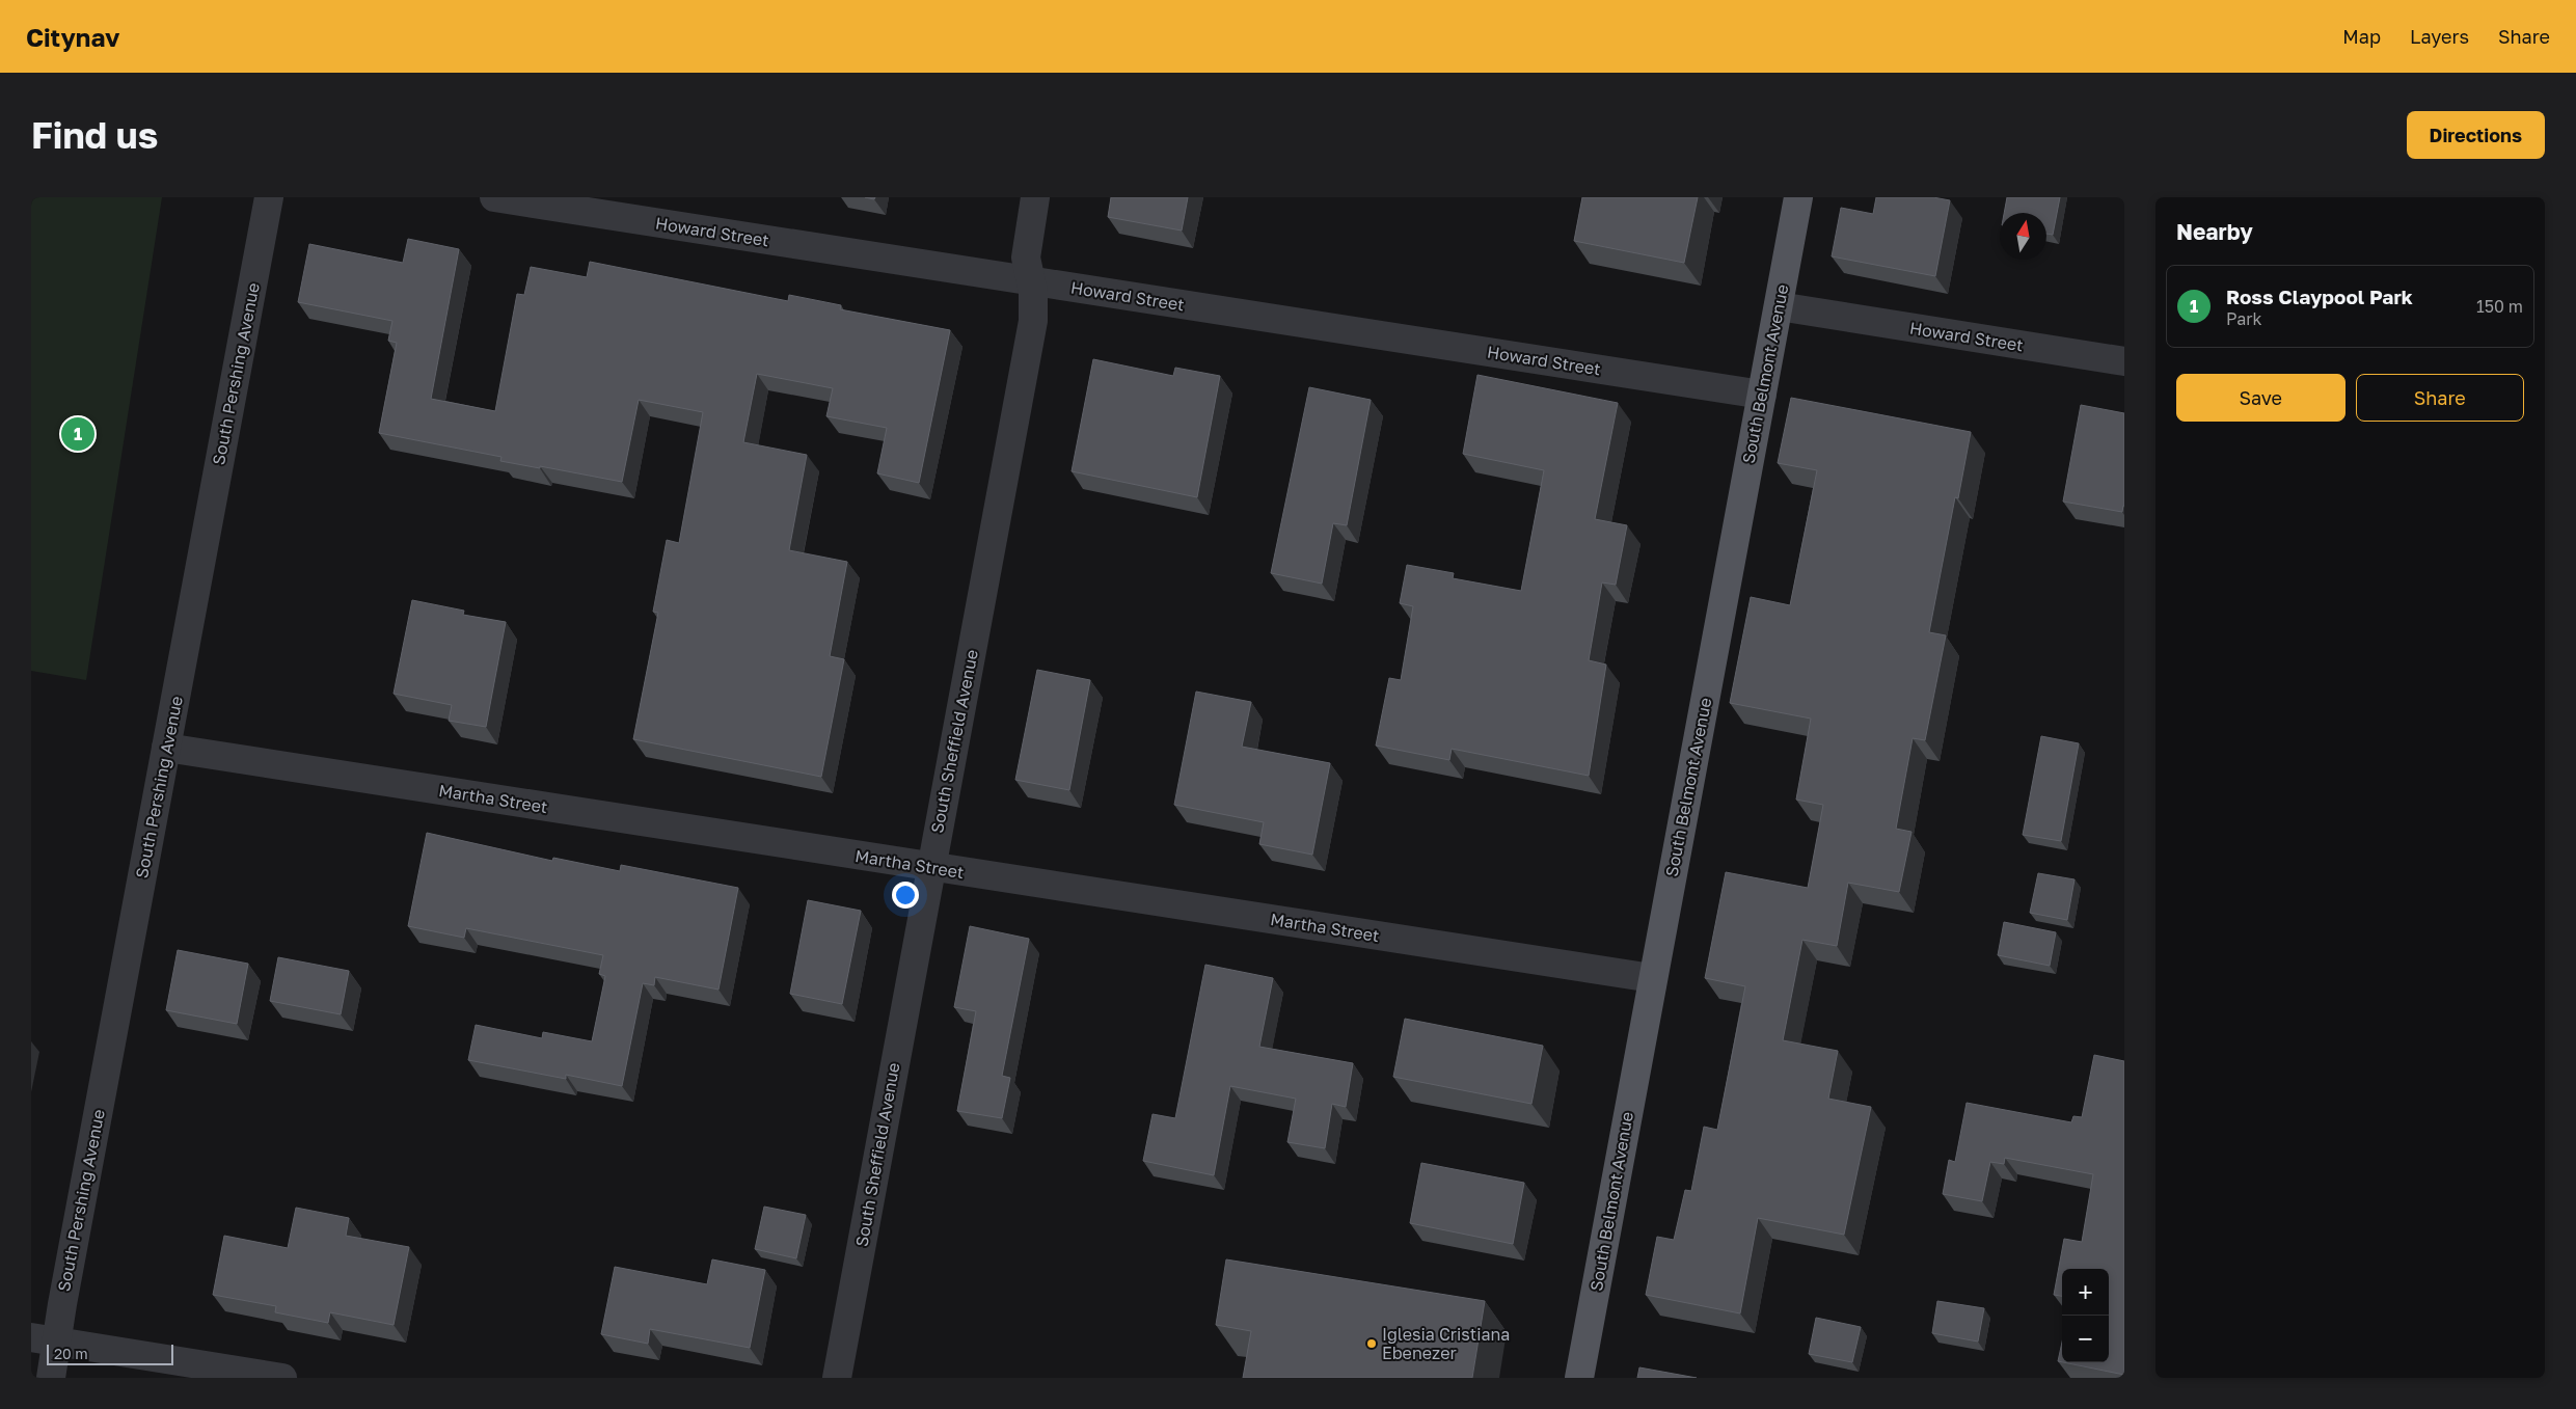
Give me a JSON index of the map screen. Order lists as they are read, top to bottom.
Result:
{
  "streets": {
    "main road": ["South Belmont Avenue"],
    "street": [
      "Howard Street",
      "South Pershing Avenue",
      "South Sheffield Avenue",
      "Martha Street"
    ]
  },
  "crossings": [
    ["Howard Street", "South Belmont Avenue"],
    ["Howard Street", "South Sheffield Avenue"],
    ["South Pershing Avenue", "Martha Street"],
    ["South Belmont Avenue", "Martha Street"],
    ["South Sheffield Avenue", "Martha Street"]
  ],
  "places": ["Iglesia Cristiana Ebenezer"],
  "scale_bar": "20 m",
  "north": "top",
  "page": {
    "header": "Citynav",
    "nav": ["Map", "Layers", "Share"],
    "buttons": [
      "Directions",
      ["Save", "Share"]
    ],
    "title": "Find us",
    "heading": "Nearby",
    "list": [
      {
        "mark": "1",
        "name": "Ross Claypool Park",
        "note": "Park",
        "value": "150 m"
      }
    ],
    "pins": "1",
    "map_buttons": ["+", "−"],
    "scale": "20 m"
  }
}
